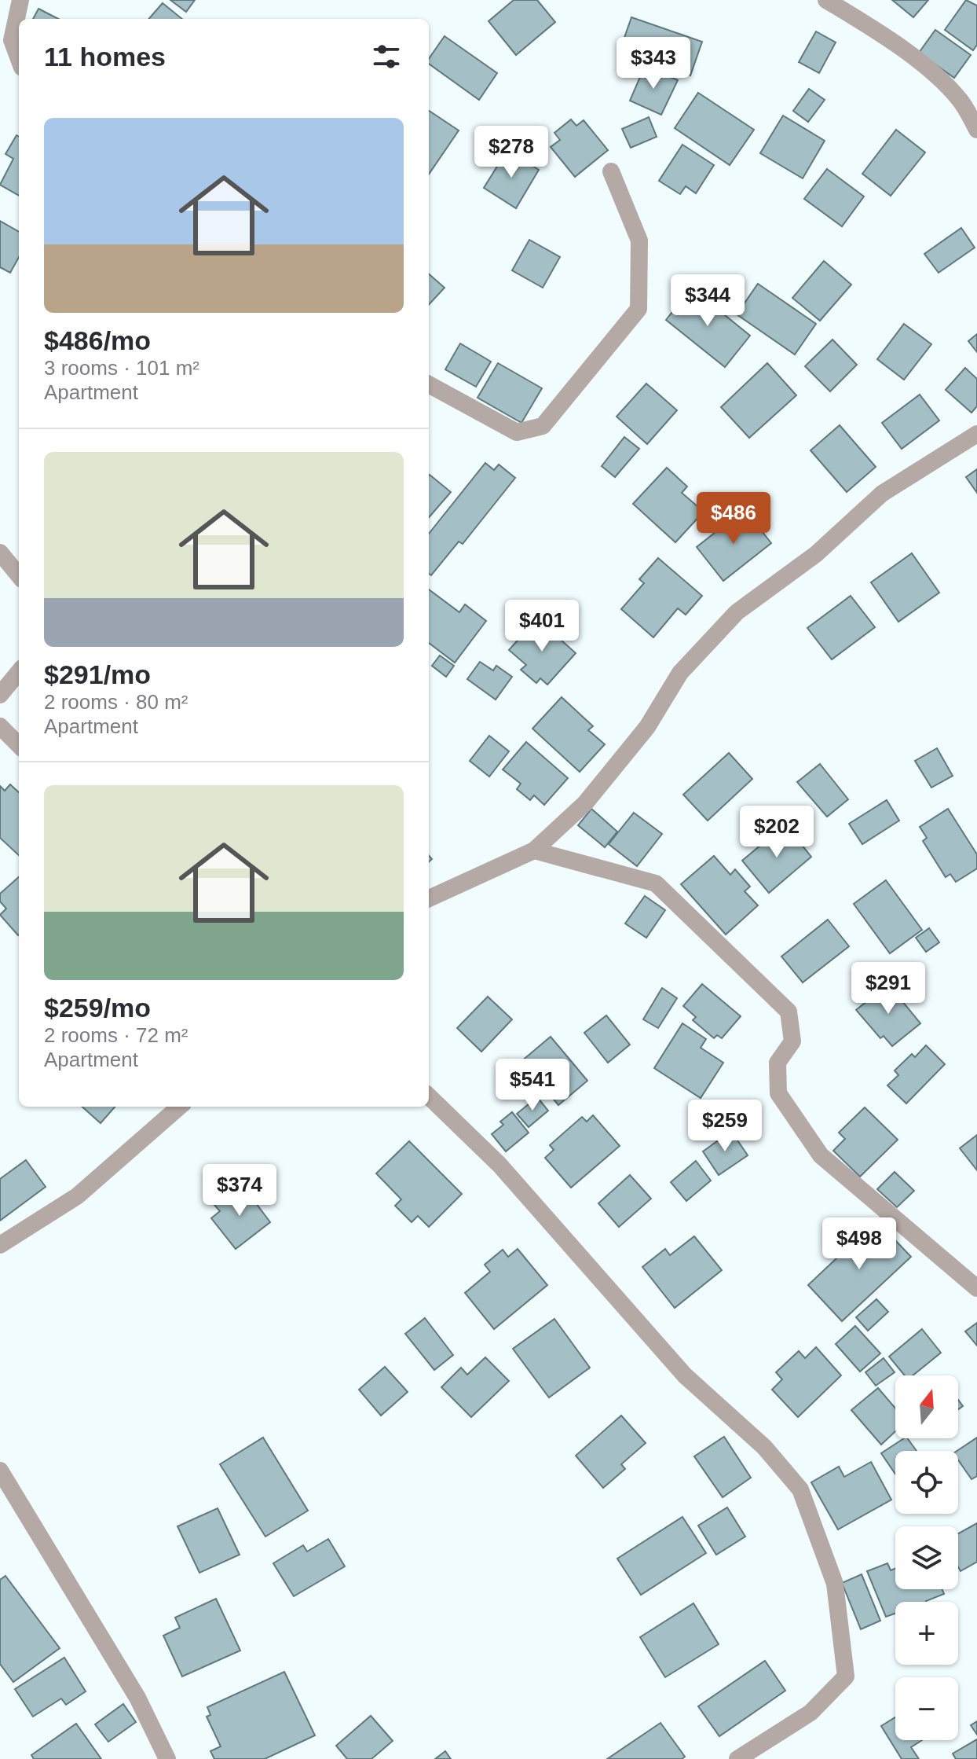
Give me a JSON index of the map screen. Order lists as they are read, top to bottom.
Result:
{
  "north": "top",
  "page": {
    "heading": "11 homes",
    "price": [
      "$343",
      "$278",
      "$344",
      "$486",
      "$401",
      "$202",
      "$291",
      "$541",
      "$259",
      "$374",
      "$498"
    ],
    "list": [
      {
        "name": "$486/mo",
        "note": "3 rooms · 101 m² · Apartment"
      },
      {
        "name": "$291/mo",
        "note": "2 rooms · 80 m² · Apartment"
      },
      {
        "name": "$259/mo",
        "note": "2 rooms · 72 m² · Apartment"
      }
    ],
    "map_buttons": ["+", "−"]
  }
}
